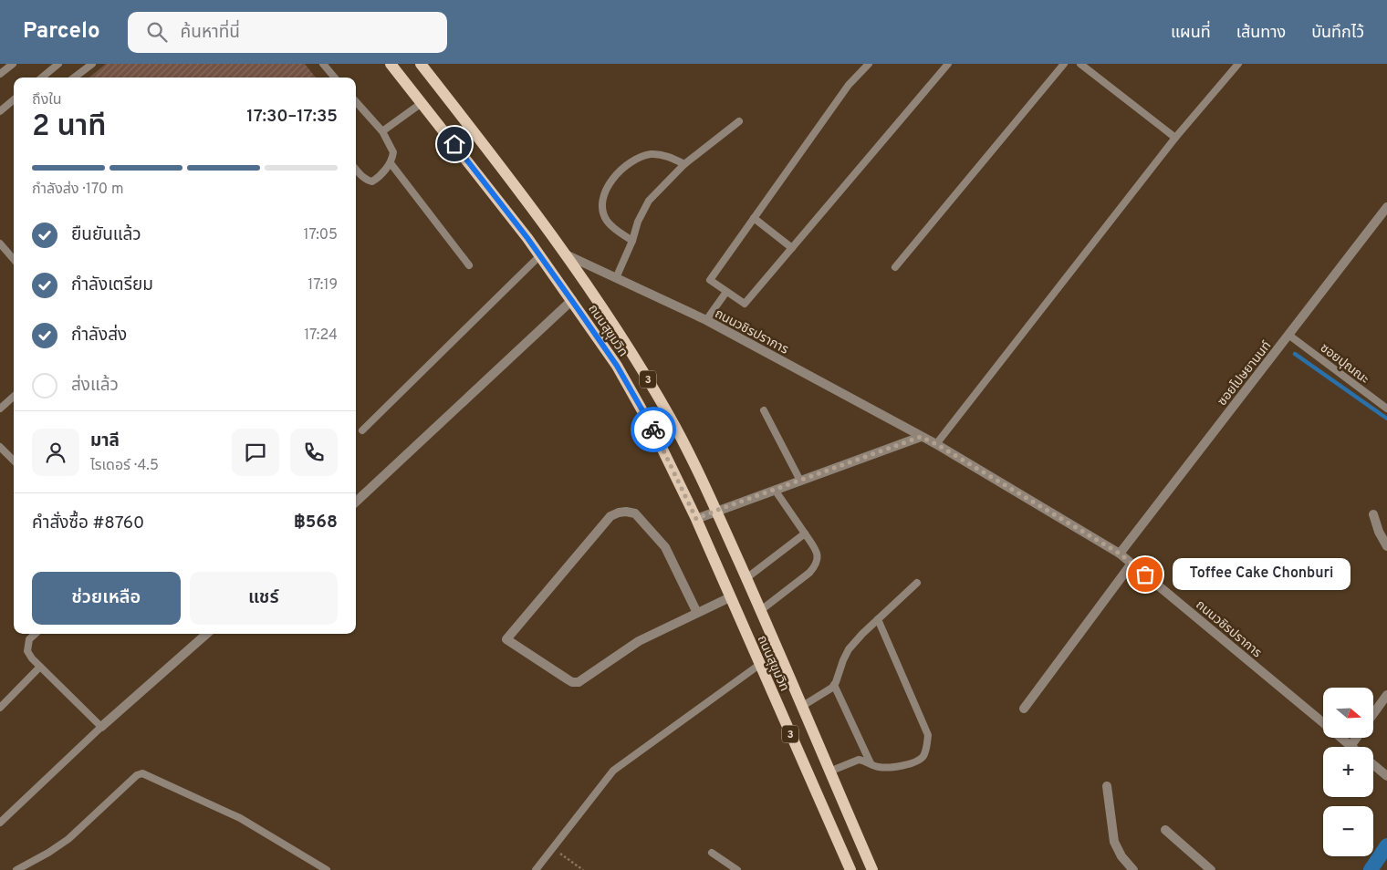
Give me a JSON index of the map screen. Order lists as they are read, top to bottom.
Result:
{
  "streets": {
    "main road": ["ถนนสุขุมวิท", "3"],
    "street": ["ถนนวชิรปราการ", "ซอยโปษยานนท์"],
    "lane": ["ซอยปุณณะ"]
  },
  "crossings": [
    ["ถนนสุขุมวิท", "ถนนวชิรปราการ"],
    ["ถนนวชิรปราการ", "ซอยโปษยานนท์"],
    ["ซอยปุณณะ", "ซอยโปษยานนท์"]
  ],
  "places": ["Toffee Cake Chonburi"],
  "north": "right",
  "page": {
    "header": "Parcelo",
    "search": "ค้นหาที่นี่",
    "nav": ["แผนที่", "เส้นทาง", "บันทึกไว้"],
    "heading": ["2 นาที", "ถึงใน", "17:30–17:35"],
    "panel": [
      "มาลี",
      "ไรเดอร์ · 4.5",
      "คำสั่งซื้อ #8760",
      "฿568"
    ],
    "bar": "กำลังส่ง · 170 m",
    "list": [
      ["ยืนยันแล้ว", "17:05"],
      ["กำลังเตรียม", "17:19"],
      ["กำลังส่ง", "17:24"],
      "ส่งแล้ว"
    ],
    "bubble": "Toffee Cake Chonburi",
    "buttons": ["ช่วยเหลือ", "แชร์"],
    "map_buttons": ["+", "−"]
  }
}
